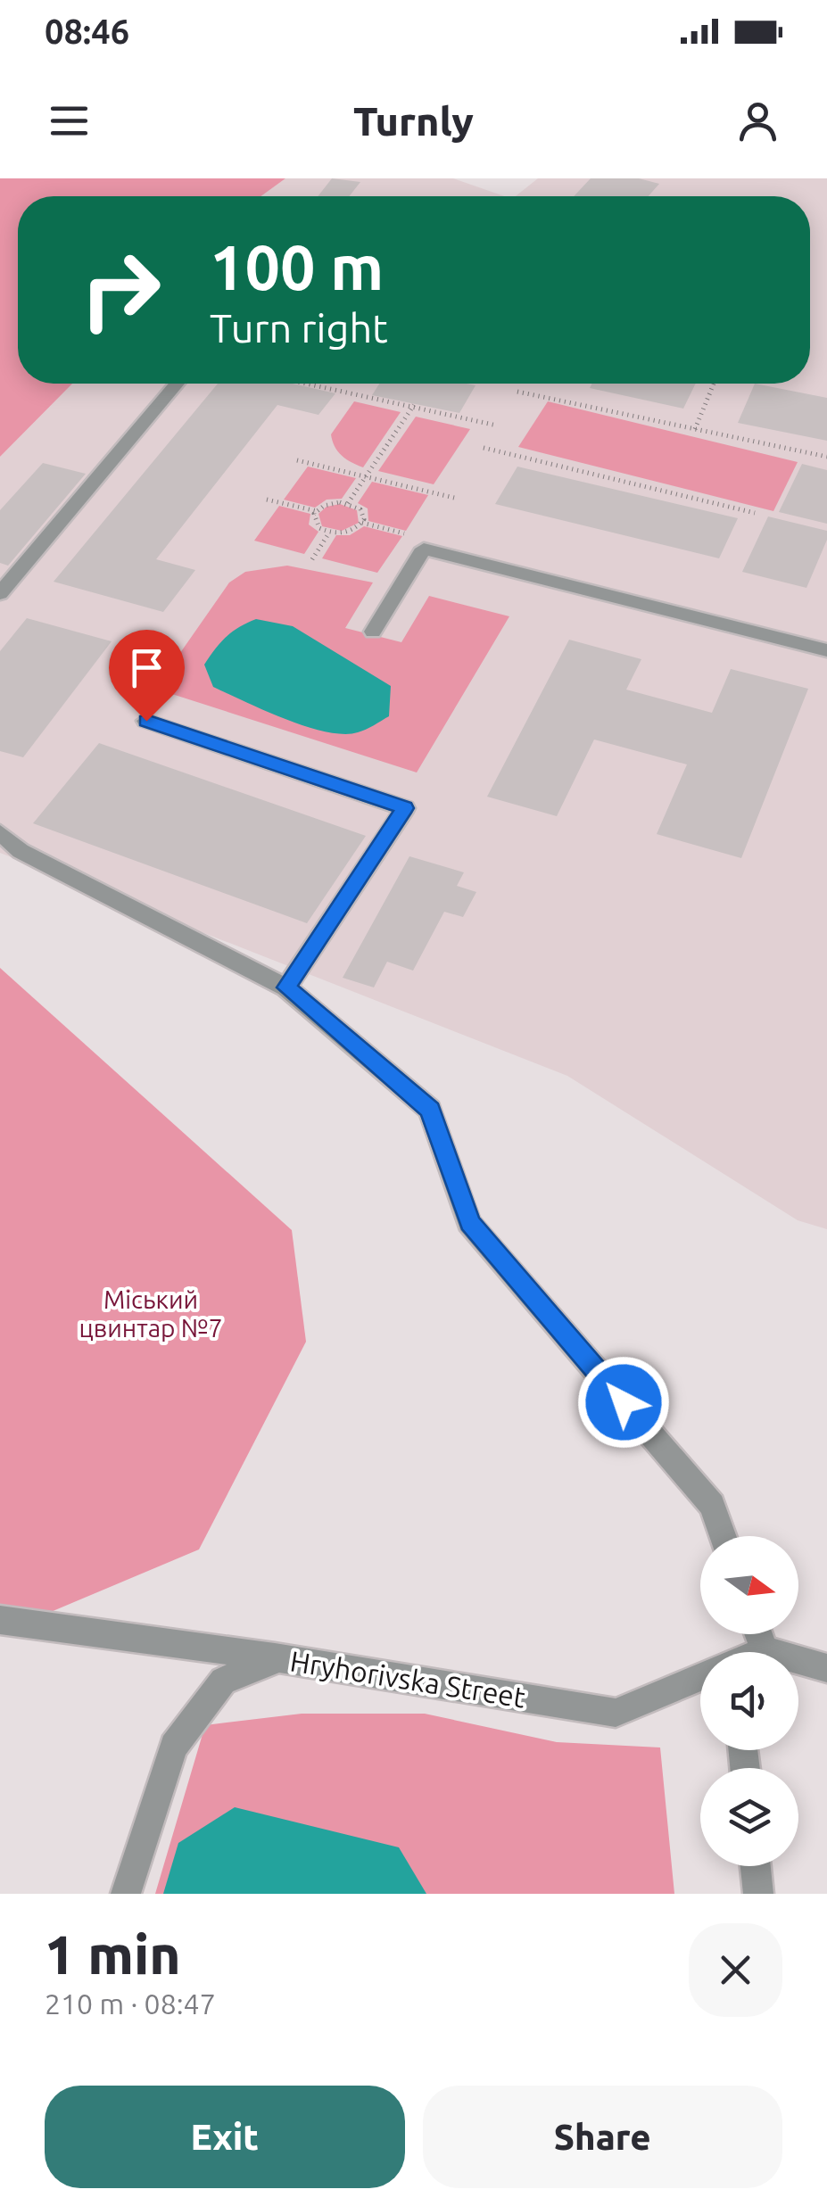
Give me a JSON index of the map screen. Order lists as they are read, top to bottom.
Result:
{
  "streets": {
    "street": ["Hryhorivska Street"]
  },
  "parks": ["Міський цвинтар №7"],
  "north": "right",
  "page": {
    "status": "08:46",
    "header": "Turnly",
    "turn": ["100 m", "Turn right"],
    "heading": ["1 min", "210 m · 08:47"],
    "buttons": ["Exit", "Share"]
  }
}
